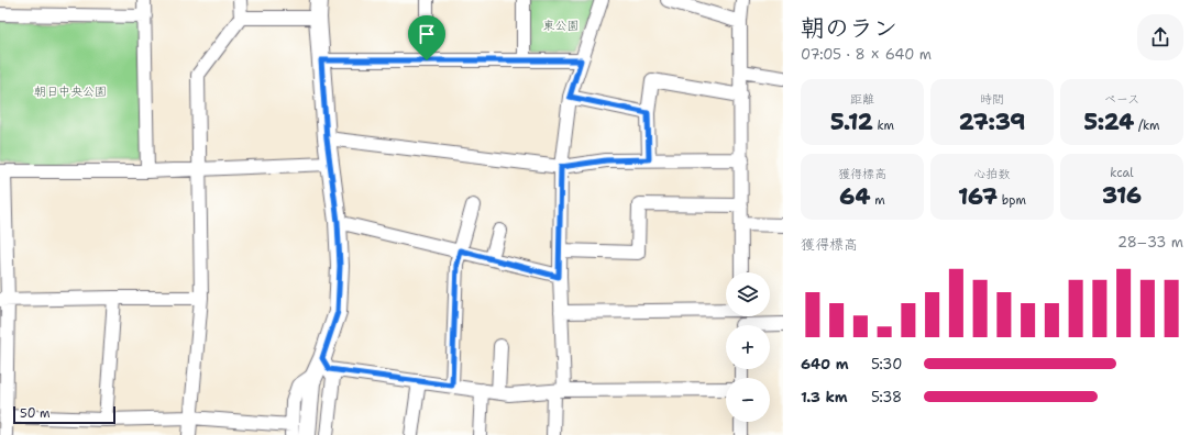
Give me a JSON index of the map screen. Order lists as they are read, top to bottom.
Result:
{
  "parks": ["東公園", "朝日中央公園"],
  "scale_bar": "50 m",
  "page": {
    "heading": ["朝のラン", "07:05 · 8 × 640 m"],
    "stats": [
      ["距離", "5.12 km"],
      ["時間", "27:39"],
      ["ペース", "5:24 /km"],
      ["獲得標高", "64 m"],
      ["心拍数", "167 bpm"],
      ["kcal", "316"]
    ],
    "chart": ["獲得標高", "28–33 m"],
    "map_buttons": ["+", "−"],
    "list": [
      {
        "name": "640 m",
        "note": "5:30"
      },
      {
        "name": "1.3 km",
        "note": "5:38"
      }
    ],
    "scale": "50 m"
  }
}
